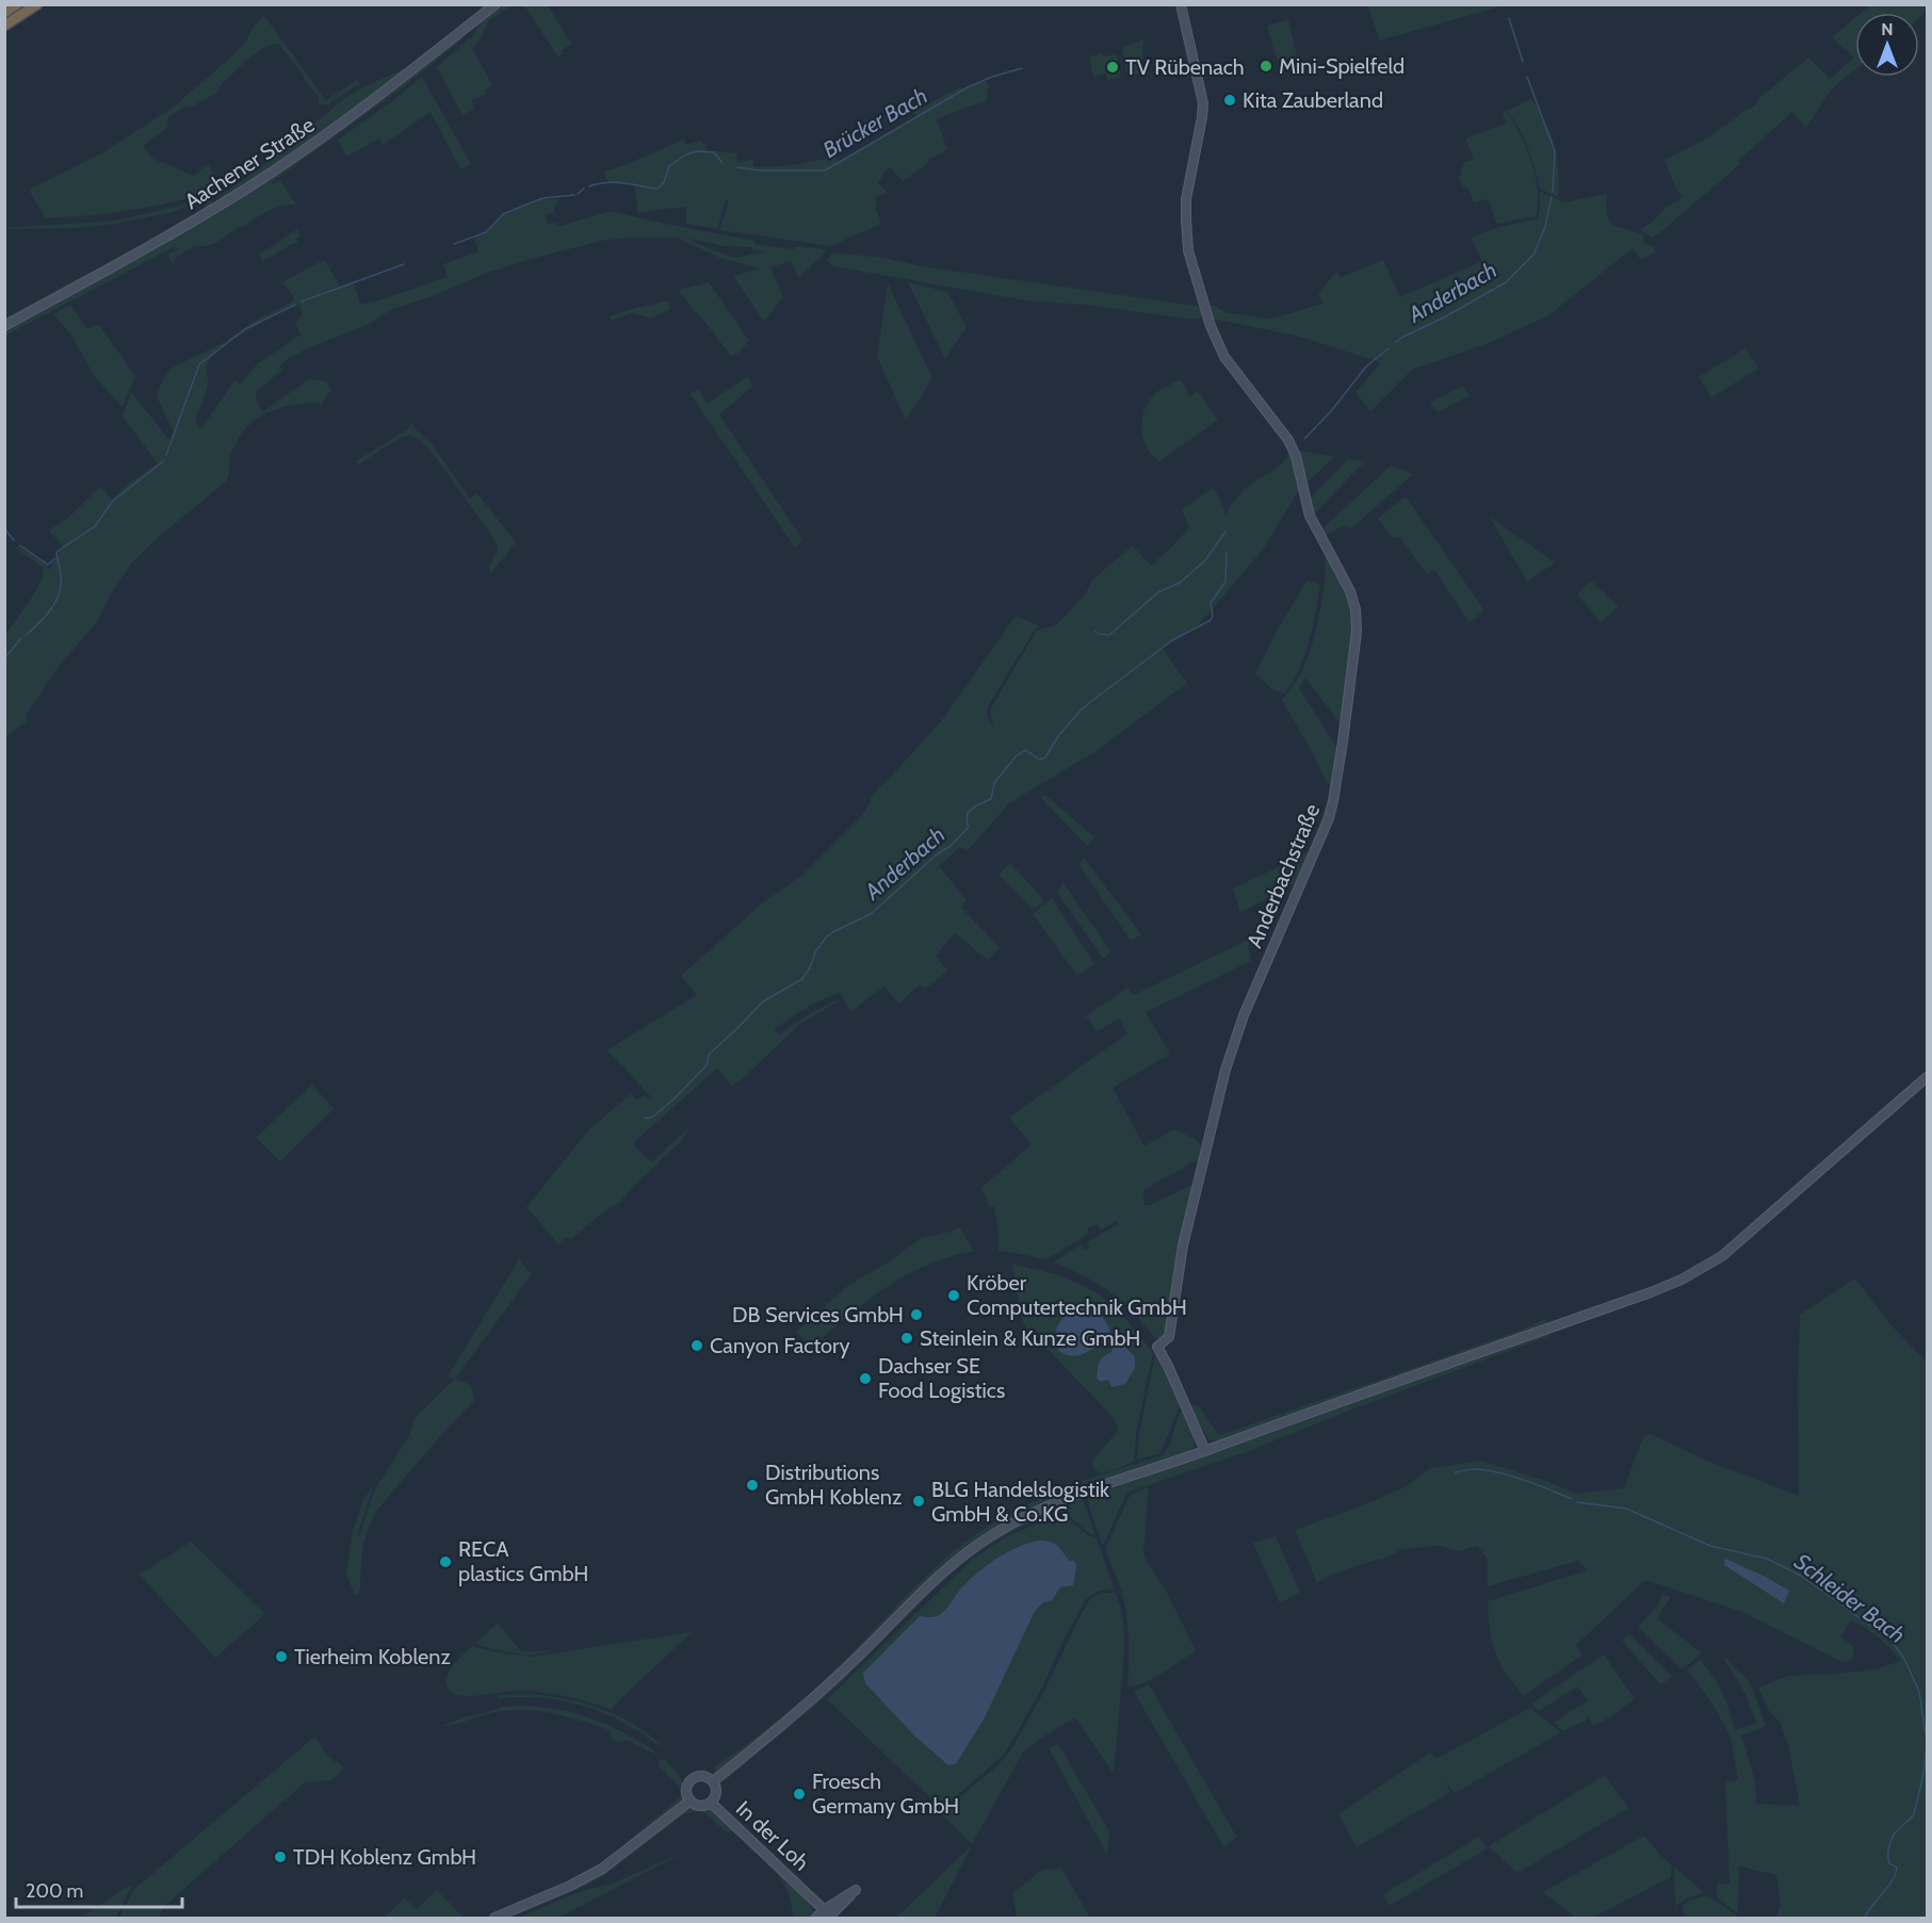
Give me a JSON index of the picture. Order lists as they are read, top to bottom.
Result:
{
  "streets": {
    "main road": ["Aachener Straße", "Anderbachstraße", "In der Loh"]
  },
  "water": ["Brücker Bach", "Anderbach", "Schleider Bach"],
  "places": [
    "Mini-Spielfeld",
    "TV Rübenach",
    "Kita Zauberland",
    "Kröber Computertechnik GmbH",
    "DB Services GmbH",
    "Steinlein & Kunze GmbH",
    "Canyon Factory",
    "Dachser SE Food Logistics",
    "Distributions GmbH Koblenz",
    "BLG Handelslogistik GmbH & Co.KG",
    "RECA plastics GmbH",
    "Tierheim Koblenz",
    "Froesch Germany GmbH",
    "TDH Koblenz GmbH"
  ],
  "scale_bar": "200 m",
  "north": "top"
}
